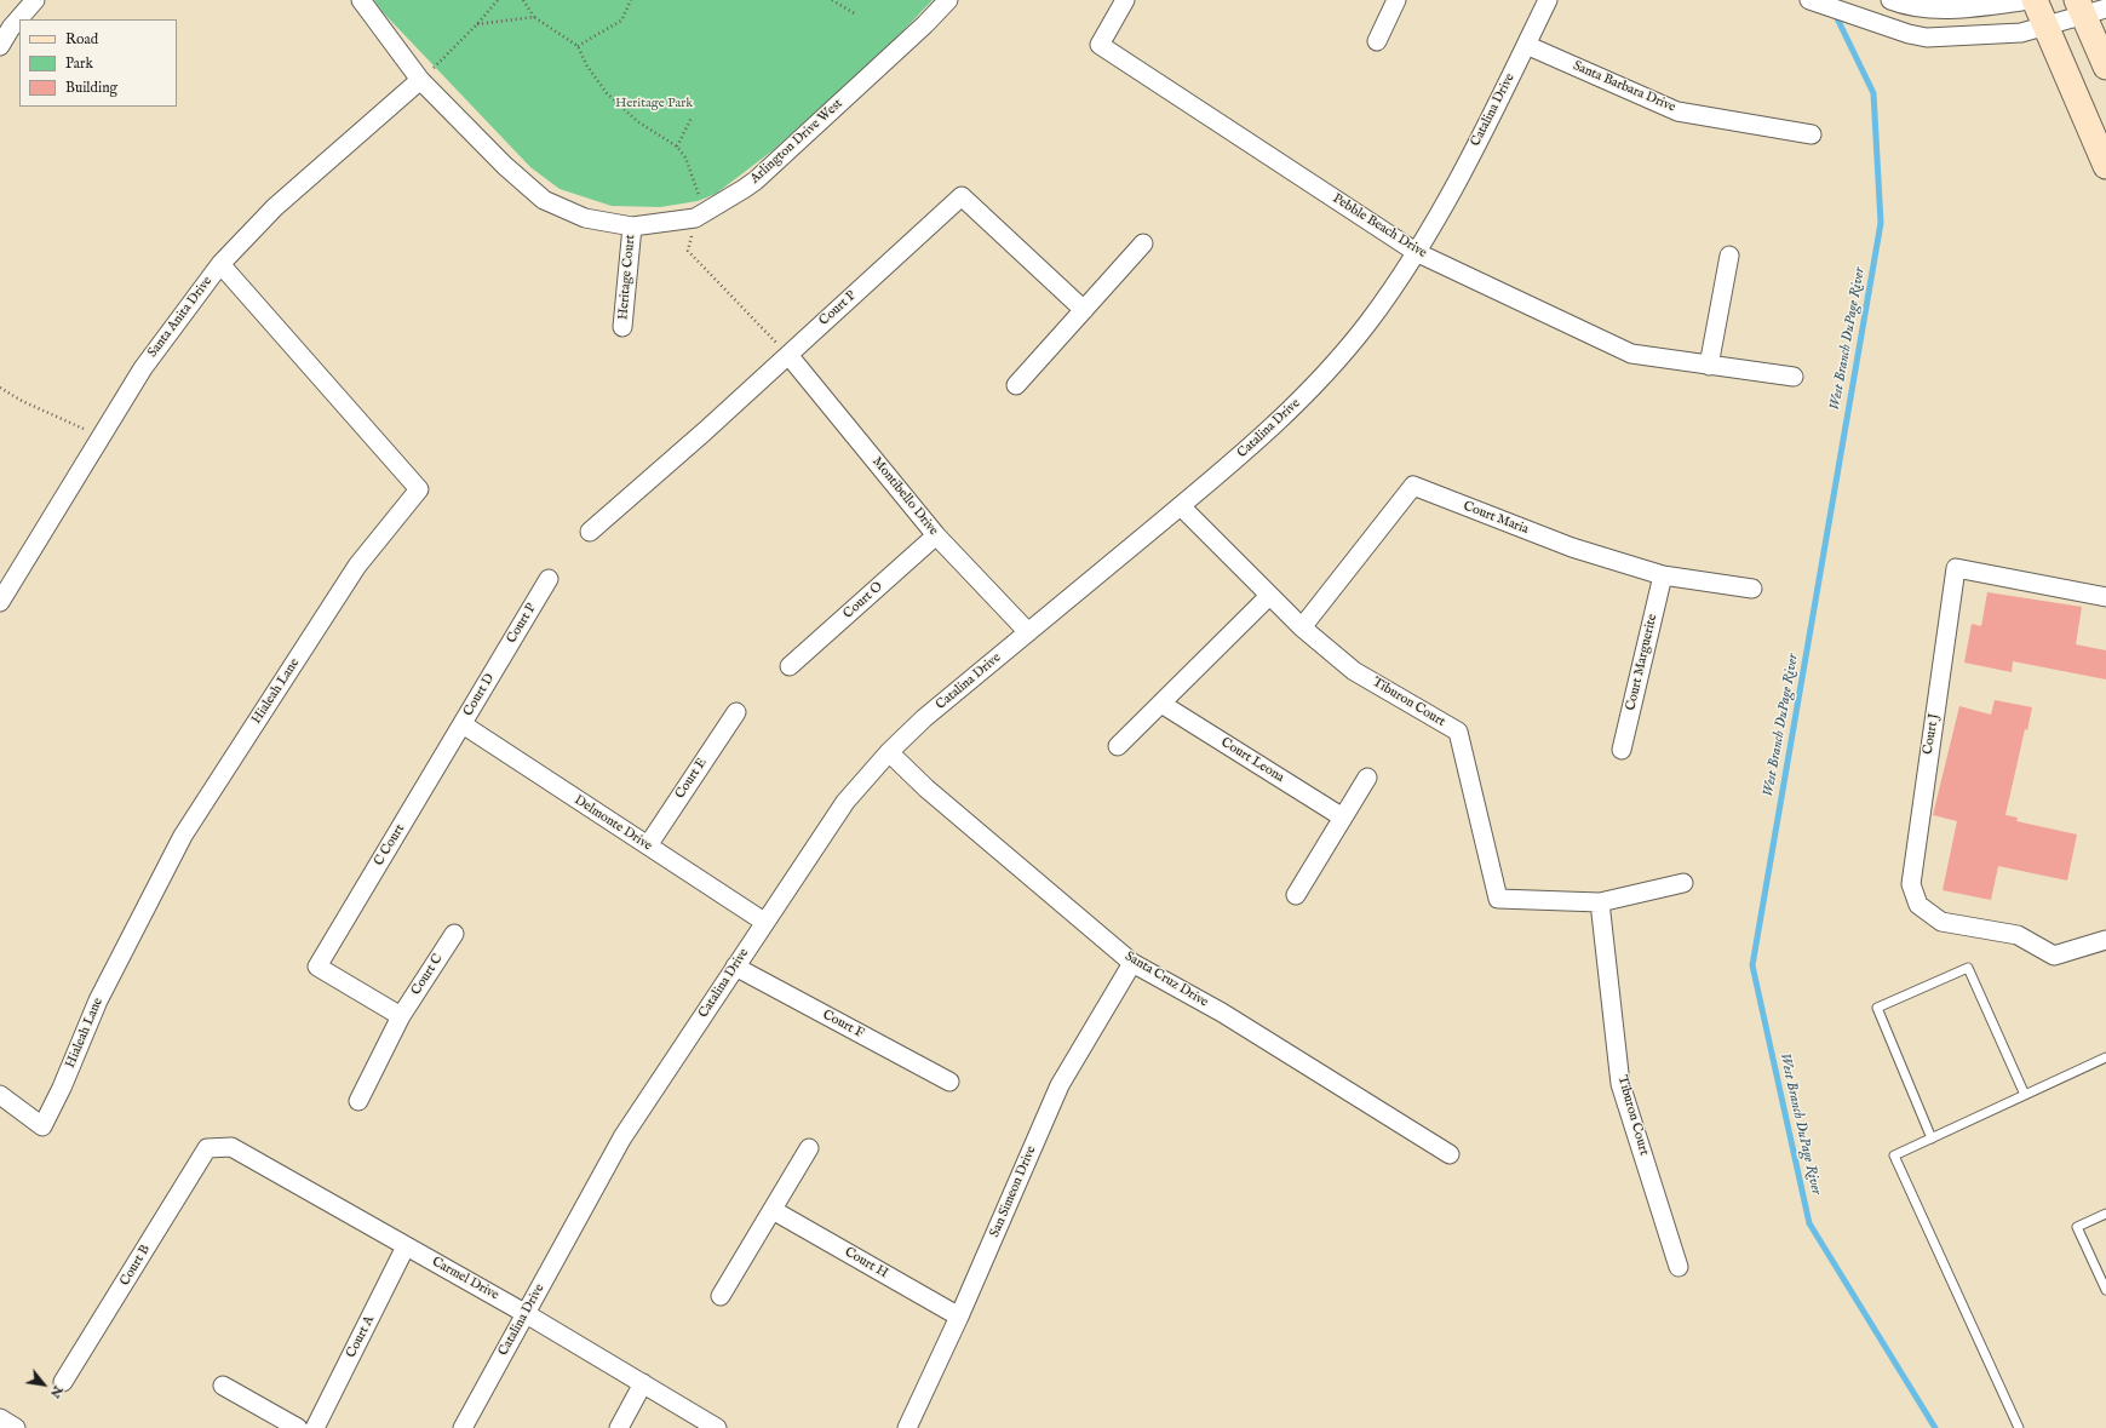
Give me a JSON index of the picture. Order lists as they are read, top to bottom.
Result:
{
  "streets": {
    "street": [
      "Santa Barbara Drive",
      "Catalina Drive",
      "Arlington Drive West",
      "Pebble Beach Drive",
      "Heritage Court",
      "Court P",
      "Santa Anita Drive",
      "Montibello Drive",
      "Court Maria",
      "Court O",
      "Court Marguerite",
      "Hialeah Lane",
      "Court D",
      "Tiburon Court",
      "Court J",
      "Court Leona",
      "Court E",
      "Delmonte Drive",
      "C Court",
      "Court C",
      "Santa Cruz Drive",
      "Court F",
      "San Simeon Drive",
      "Court H",
      "Court B",
      "Carmel Drive",
      "Court A"
    ]
  },
  "crossings": [
    ["Santa Barbara Drive", "Catalina Drive"],
    ["Catalina Drive", "Pebble Beach Drive"],
    ["Catalina Drive", "Montibello Drive"],
    ["Catalina Drive", "Tiburon Court"],
    ["Catalina Drive", "Delmonte Drive"],
    ["Catalina Drive", "Santa Cruz Drive"],
    ["Catalina Drive", "Court F"],
    ["Catalina Drive", "Carmel Drive"],
    ["Arlington Drive West", "Heritage Court"],
    ["Arlington Drive West", "Santa Anita Drive"],
    ["Court P", "Montibello Drive"],
    ["Court P", "Court D"],
    ["Santa Anita Drive", "Hialeah Lane"],
    ["Montibello Drive", "Court O"],
    ["Court Maria", "Court Marguerite"],
    ["Court Maria", "Tiburon Court"],
    ["Court D", "Delmonte Drive"],
    ["Court D", "C Court"],
    ["Court E", "Delmonte Drive"],
    ["Delmonte Drive", "C Court"],
    ["C Court", "Court C"],
    ["Santa Cruz Drive", "San Simeon Drive"],
    ["San Simeon Drive", "Court H"],
    ["Court B", "Carmel Drive"],
    ["Carmel Drive", "Court A"]
  ],
  "water": ["West Branch DuPage River"],
  "parks": ["Heritage Park"],
  "legend": ["Road", "Park", "Building"],
  "north": "bottom right"
}
